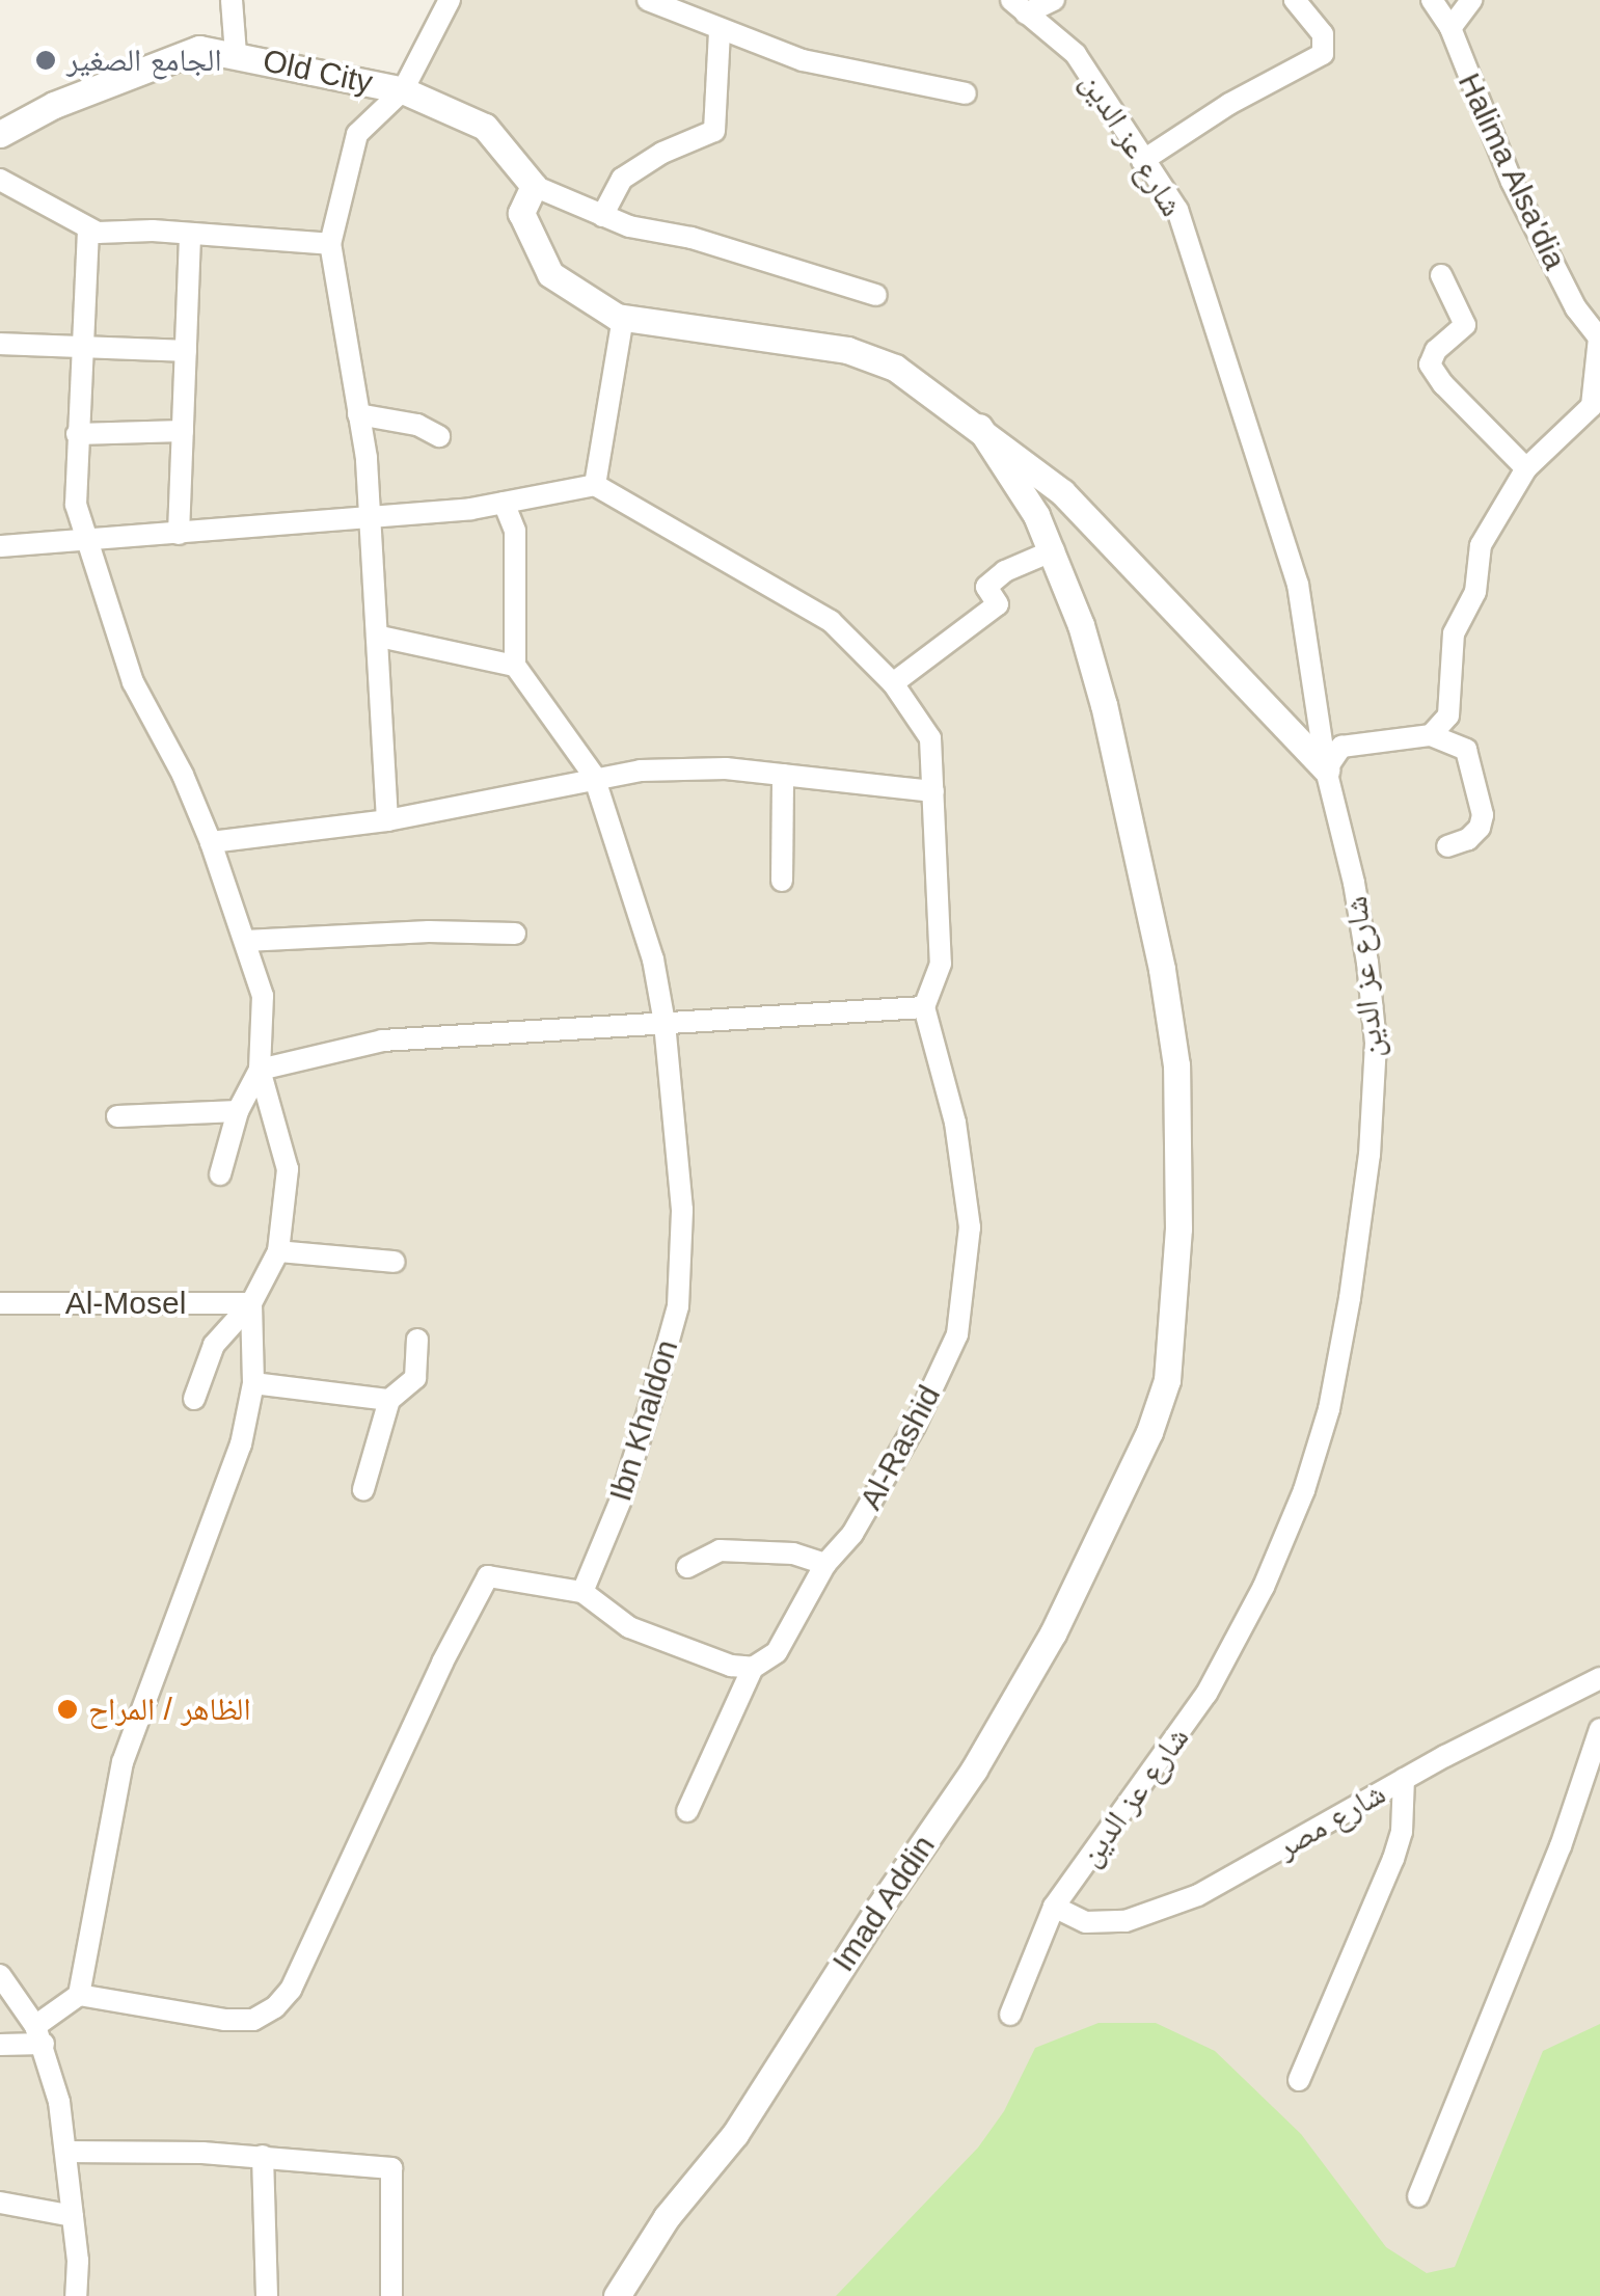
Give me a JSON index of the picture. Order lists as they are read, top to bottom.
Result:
{
  "streets": {
    "street": [
      "Old City",
      "شارع عز الدين",
      "Halima Alsa'dia",
      "Al-Mosel",
      "Ibn Khaldon",
      "Al-Rashid",
      "شارع مصر",
      "Imad Addin"
    ]
  },
  "crossings": [
    ["شارع عز الدين", "شارع مصر"]
  ],
  "places": ["الجامع الصغير", "الظاهر / المراح"]
}
